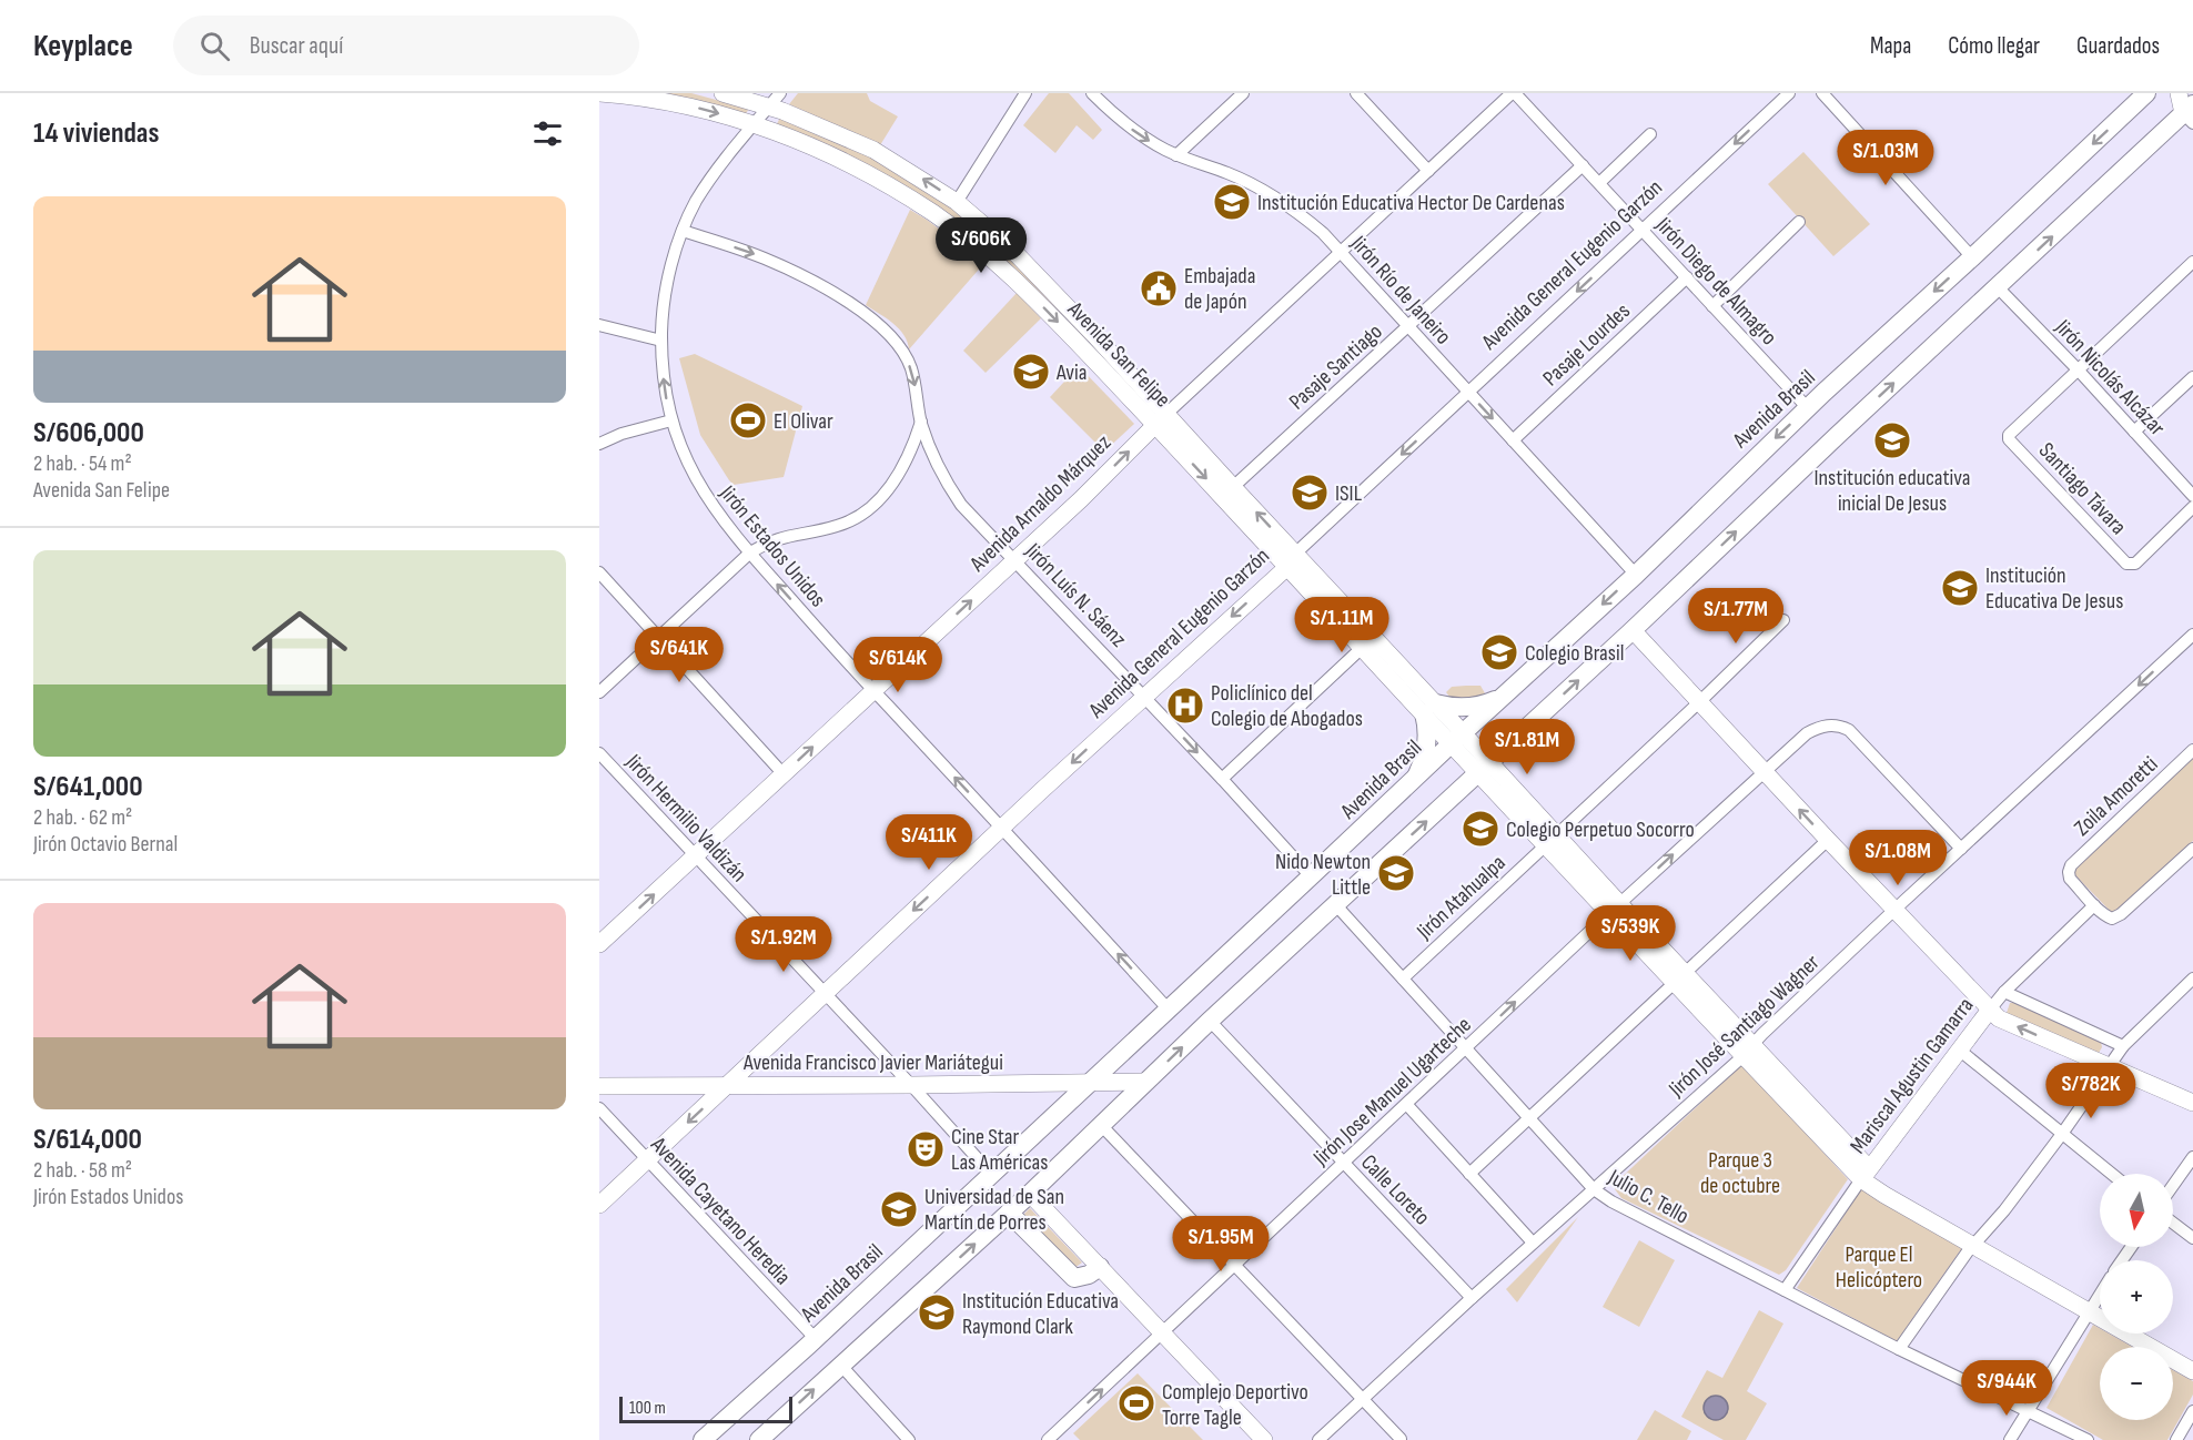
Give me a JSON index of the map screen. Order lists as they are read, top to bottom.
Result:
{
  "streets": {
    "main road": ["Avenida Brasil"],
    "street": [
      "Avenida General Eugenio Garzón",
      "Jirón Diego de Almagro",
      "Jirón Río de Janeiro",
      "Pasaje Lourdes",
      "Avenida San Felipe",
      "Pasaje Santiago",
      "Jirón Nicolás Alcázar",
      "Santiago Távara",
      "Avenida Arnaldo Márquez",
      "Jirón Estados Unidos",
      "Jirón Luís N. Sáenz",
      "Zoila Amoretti",
      "Jirón Hermilio Valdizán",
      "Jirón Atahualpa",
      "Jirón José Santiago Wagner",
      "Avenida Francisco Javier Mariátegui",
      "Mariscal Agustin Gamarra",
      "Jirón Jose Manuel Ugarteche",
      "Calle Loreto",
      "Julio C. Tello",
      "Avenida Cayetano Heredia"
    ]
  },
  "crossings": [
    ["Avenida General Eugenio Garzón", "Jirón Diego de Almagro"],
    ["Avenida General Eugenio Garzón", "Jirón Río de Janeiro"],
    ["Avenida General Eugenio Garzón", "Avenida San Felipe"],
    ["Avenida General Eugenio Garzón", "Jirón Estados Unidos"],
    ["Avenida General Eugenio Garzón", "Jirón Luís N. Sáenz"],
    ["Avenida General Eugenio Garzón", "Jirón Hermilio Valdizán"],
    ["Avenida General Eugenio Garzón", "Avenida Francisco Javier Mariátegui"],
    ["Avenida General Eugenio Garzón", "Avenida Cayetano Heredia"],
    ["Jirón Diego de Almagro", "Pasaje Lourdes"],
    ["Jirón Diego de Almagro", "Pasaje Santiago"],
    ["Jirón Diego de Almagro", "Avenida Brasil"],
    ["Jirón Diego de Almagro", "Avenida Arnaldo Márquez"],
    ["Jirón Río de Janeiro", "Pasaje Lourdes"],
    ["Jirón Río de Janeiro", "Pasaje Santiago"],
    ["Jirón Río de Janeiro", "Avenida Brasil"],
    ["Jirón Río de Janeiro", "Avenida Arnaldo Márquez"],
    ["Avenida San Felipe", "Pasaje Santiago"],
    ["Avenida San Felipe", "Avenida Brasil"],
    ["Avenida San Felipe", "Avenida Arnaldo Márquez"],
    ["Avenida San Felipe", "Jirón Estados Unidos"],
    ["Avenida San Felipe", "Jirón Atahualpa"],
    ["Avenida San Felipe", "Jirón José Santiago Wagner"],
    ["Avenida San Felipe", "Mariscal Agustin Gamarra"],
    ["Avenida San Felipe", "Jirón Jose Manuel Ugarteche"],
    ["Jirón Nicolás Alcázar", "Santiago Távara"],
    ["Avenida Brasil", "Jirón Estados Unidos"],
    ["Avenida Brasil", "Jirón Luís N. Sáenz"],
    ["Avenida Brasil", "Jirón Hermilio Valdizán"],
    ["Avenida Brasil", "Avenida Francisco Javier Mariátegui"],
    ["Avenida Brasil", "Avenida Cayetano Heredia"],
    ["Avenida Arnaldo Márquez", "Jirón Estados Unidos"],
    ["Avenida Arnaldo Márquez", "Jirón Luís N. Sáenz"],
    ["Avenida Arnaldo Márquez", "Jirón Hermilio Valdizán"],
    ["Jirón Estados Unidos", "Jirón Luís N. Sáenz"],
    ["Zoila Amoretti", "Mariscal Agustin Gamarra"],
    ["Jirón Hermilio Valdizán", "Avenida Francisco Javier Mariátegui"],
    ["Jirón Atahualpa", "Julio C. Tello"],
    ["Jirón José Santiago Wagner", "Jirón Jose Manuel Ugarteche"],
    ["Jirón José Santiago Wagner", "Calle Loreto"],
    ["Jirón José Santiago Wagner", "Julio C. Tello"],
    ["Mariscal Agustin Gamarra", "Julio C. Tello"],
    ["Jirón Jose Manuel Ugarteche", "Calle Loreto"],
    ["Jirón Jose Manuel Ugarteche", "Julio C. Tello"]
  ],
  "one_way": [
    "Avenida General Eugenio Garzón",
    "Avenida Arnaldo Márquez",
    "Jirón Estados Unidos",
    "Jirón Luís N. Sáenz"
  ],
  "parks": ["Parque 3 de octubre", "Parque El Helicóptero"],
  "places": {
    "school or university": [
      "Institución Educativa Hector De Cardenas",
      "Avia",
      "Institución educativa inicial De Jesus",
      "ISIL",
      "Institución Educativa De Jesus",
      "Colegio Brasil",
      "Colegio Perpetuo Socorro",
      "Nido Newton Little",
      "Universidad de San Martín de Porres",
      "Institución Educativa Raymond Clark"
    ],
    "public building": ["Embajada de Japón"],
    "sports": ["El Olivar", "Complejo Deportivo Torre Tagle"],
    "hospital": ["Policlínico del Colegio de Abogados"],
    "theatre": ["Cine Star Las Américas"]
  },
  "scale_bar": "100 m",
  "north": "bottom",
  "page": {
    "header": "Keyplace",
    "search": "Buscar aquí",
    "nav": ["Mapa", "Cómo llegar", "Guardados"],
    "heading": "14 viviendas",
    "price": [
      "S/1.03M",
      "S/606K",
      "S/1.77M",
      "S/1.11M",
      "S/641K",
      "S/614K",
      "S/1.81M",
      "S/411K",
      "S/1.08M",
      "S/539K",
      "S/1.92M",
      "S/782K",
      "S/1.95M",
      "S/944K"
    ],
    "list": [
      {
        "name": "S/606,000",
        "note": "2 hab. · 54 m² · Avenida San Felipe"
      },
      {
        "name": "S/641,000",
        "note": "2 hab. · 62 m² · Jirón Octavio Bernal"
      },
      {
        "name": "S/614,000",
        "note": "2 hab. · 58 m² · Jirón Estados Unidos"
      }
    ],
    "map_buttons": ["+", "−"],
    "scale": "100 m"
  }
}
